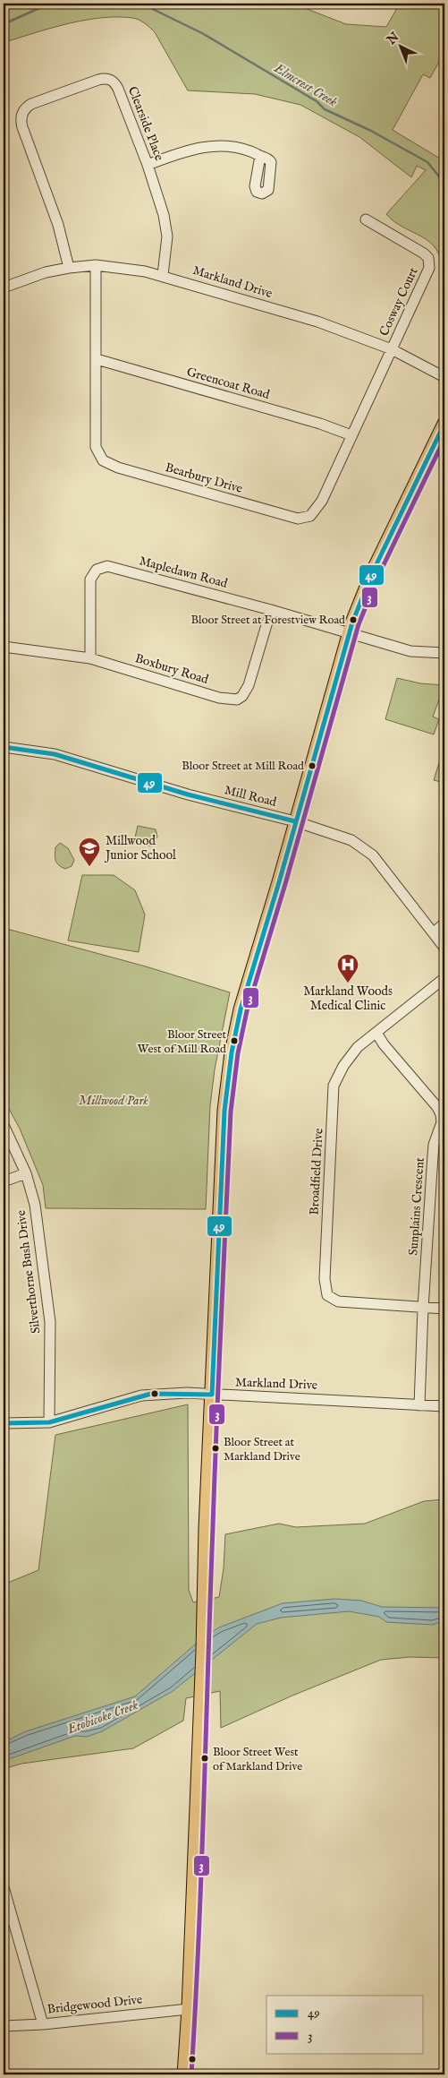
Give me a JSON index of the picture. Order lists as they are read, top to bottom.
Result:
{
  "streets": {
    "street": [
      "Clearside Place",
      "Markland Drive",
      "Cosway Court",
      "Greencoat Road",
      "Bearbury Drive",
      "Mapledawn Road",
      "Boxbury Road",
      "Mill Road",
      "Broadfield Drive",
      "Sunplains Crescent",
      "Silverthorne Bush Drive",
      "Bridgewood Drive"
    ]
  },
  "crossings": [
    ["Clearside Place", "Markland Drive"],
    ["Markland Drive", "Cosway Court"],
    ["Markland Drive", "Bearbury Drive"],
    ["Markland Drive", "Sunplains Crescent"],
    ["Markland Drive", "Silverthorne Bush Drive"],
    ["Cosway Court", "Bearbury Drive"],
    ["Greencoat Road", "Bearbury Drive"],
    ["Mapledawn Road", "Boxbury Road"],
    ["Broadfield Drive", "Sunplains Crescent"]
  ],
  "water": ["Elmcrest Creek", "Etobicoke Creek"],
  "parks": ["Millwood Park"],
  "places": {
    "other": [
      "Bloor Street at Forestview Road",
      "Bloor Street at Mill Road",
      "Bloor Street West of Mill Road",
      "Bloor Street at Markland Drive",
      "Bloor Street West of Markland Drive"
    ],
    "school or university": ["Millwood Junior School"],
    "hospital": ["Markland Woods Medical Clinic"]
  },
  "lines": ["transit line 49", "transit line 3"],
  "legend": ["49", "3"],
  "north": "top left"
}
